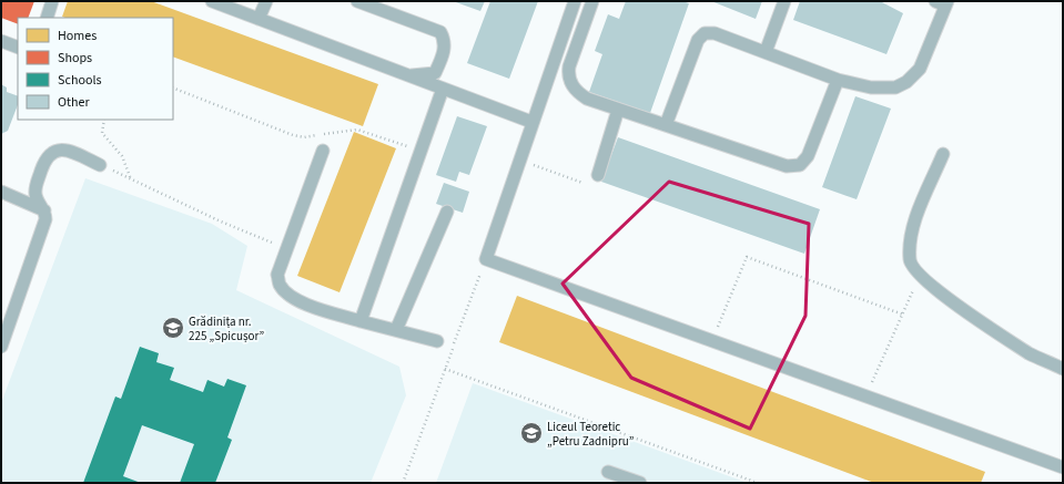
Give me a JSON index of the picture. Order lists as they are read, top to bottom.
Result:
{
  "places": {
    "school or university": ["Grădinița nr. 225 „Spicușor”", "Liceul Teoretic „Petru Zadnipru”"]
  },
  "legend": [
    "Homes",
    "Shops",
    "Schools",
    "Other"
  ]
}
